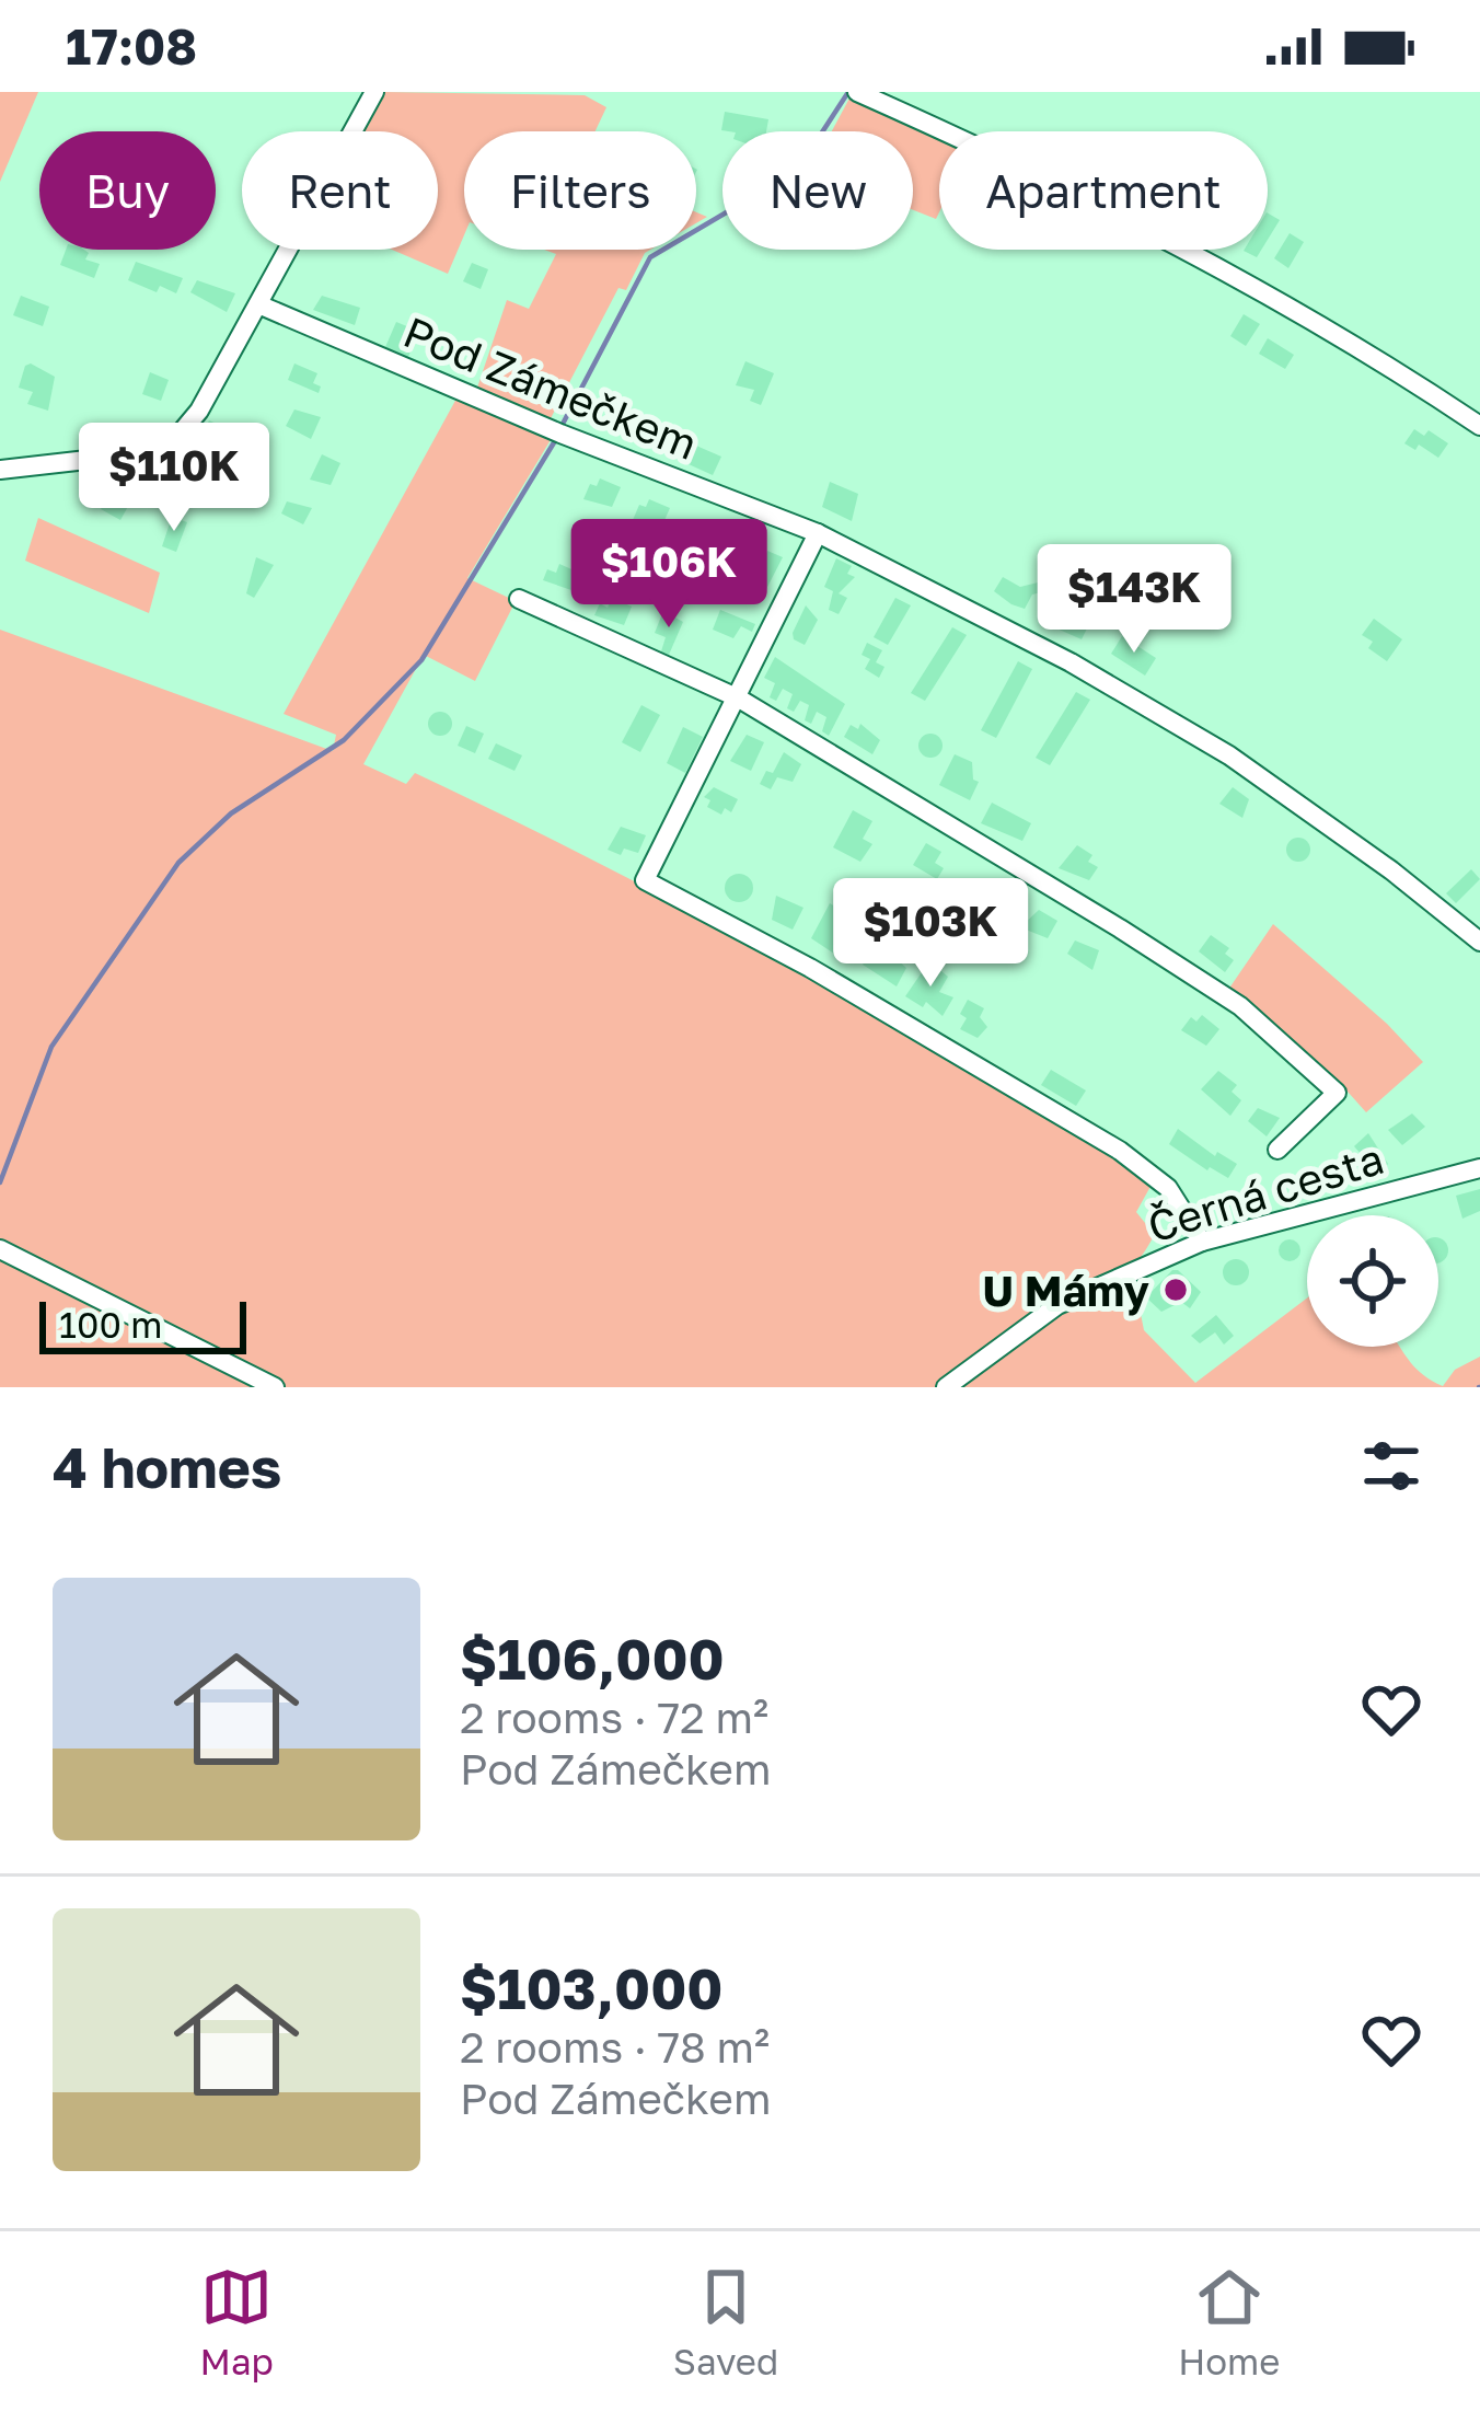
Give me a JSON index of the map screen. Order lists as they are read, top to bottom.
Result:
{
  "streets": {
    "street": ["Pod Zámečkem", "Černá cesta"]
  },
  "places": ["U Mámy"],
  "scale_bar": "100 m",
  "page": {
    "status": "17:08",
    "chip": [
      "Buy",
      "Rent",
      "Filters",
      "New",
      "Apartment"
    ],
    "price": [
      "$110K",
      "$106K",
      "$143K",
      "$103K"
    ],
    "scale": "100 m",
    "heading": "4 homes",
    "list": [
      {
        "name": "$106,000",
        "note": "2 rooms · 72 m² · Pod Zámečkem"
      },
      {
        "name": "$103,000",
        "note": "2 rooms · 78 m² · Pod Zámečkem"
      }
    ],
    "tabs": ["Map", "Saved", "Home"]
  }
}
